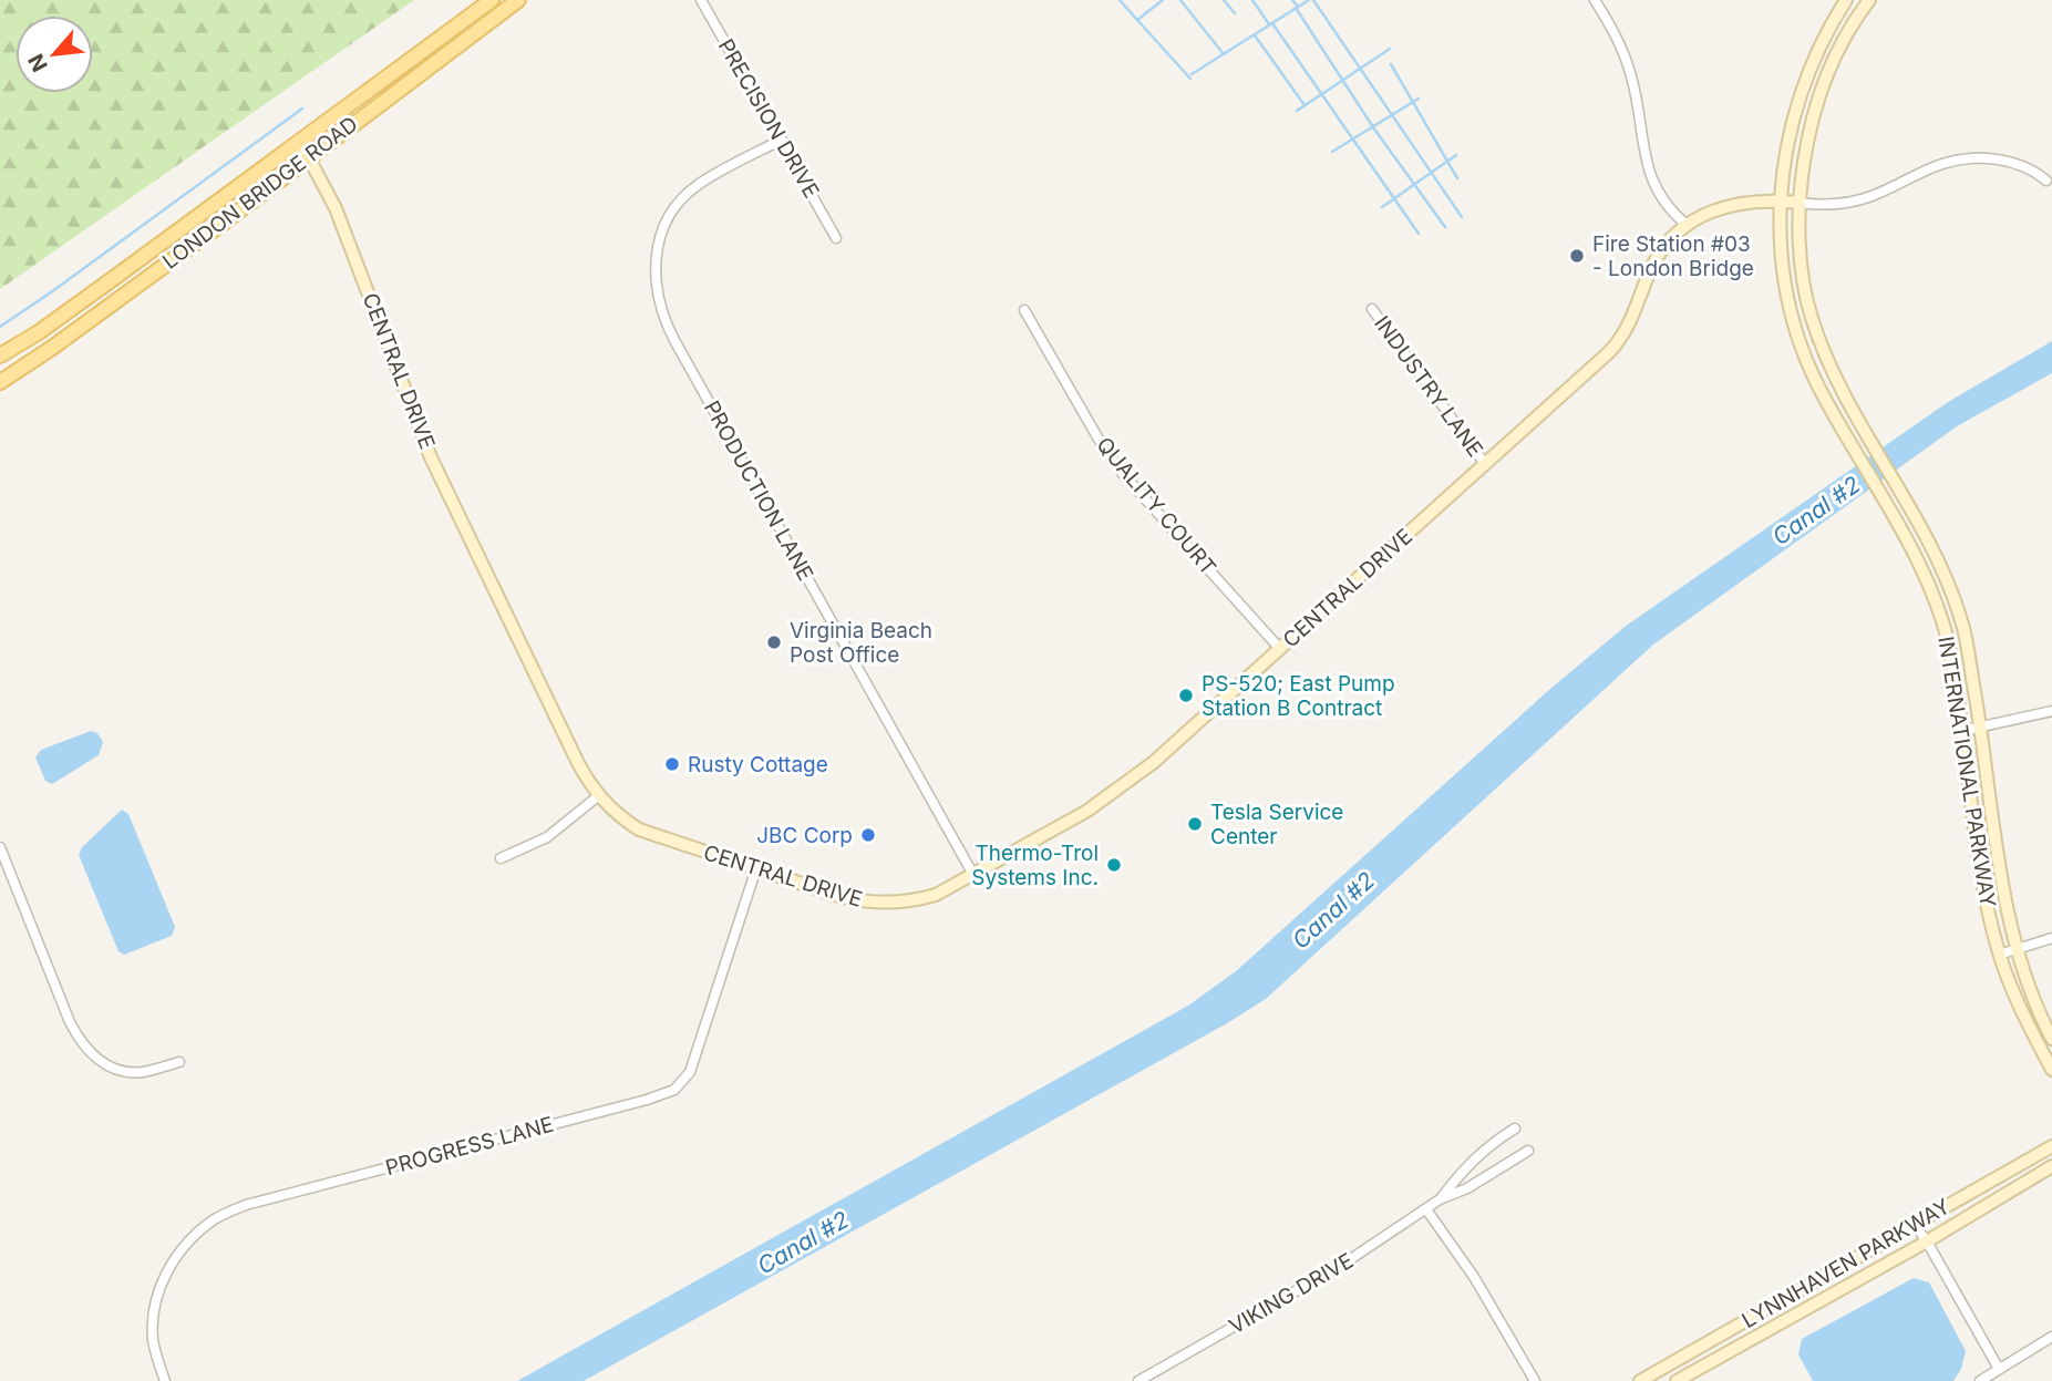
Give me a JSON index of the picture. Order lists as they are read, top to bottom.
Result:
{
  "streets": {
    "main road": [
      "LONDON BRIDGE ROAD",
      "CENTRAL DRIVE",
      "INTERNATIONAL PARKWAY",
      "LYNNHAVEN PARKWAY"
    ],
    "street": [
      "PRECISION DRIVE",
      "INDUSTRY LANE",
      "PRODUCTION LANE",
      "QUALITY COURT",
      "PROGRESS LANE",
      "VIKING DRIVE"
    ]
  },
  "crossings": [
    ["PRECISION DRIVE", "PRODUCTION LANE"],
    ["LONDON BRIDGE ROAD", "CENTRAL DRIVE"],
    ["CENTRAL DRIVE", "INDUSTRY LANE"],
    ["CENTRAL DRIVE", "PRODUCTION LANE"],
    ["CENTRAL DRIVE", "QUALITY COURT"],
    ["CENTRAL DRIVE", "INTERNATIONAL PARKWAY"],
    ["CENTRAL DRIVE", "PROGRESS LANE"]
  ],
  "water": ["Canal #2"],
  "places": [
    "Fire Station #03 - London Bridge",
    "Virginia Beach Post Office",
    "PS-520; East Pump Station B Contract",
    "Rusty Cottage",
    "Tesla Service Center",
    "JBC Corp",
    "Thermo-Trol Systems Inc."
  ],
  "north": "bottom left"
}
